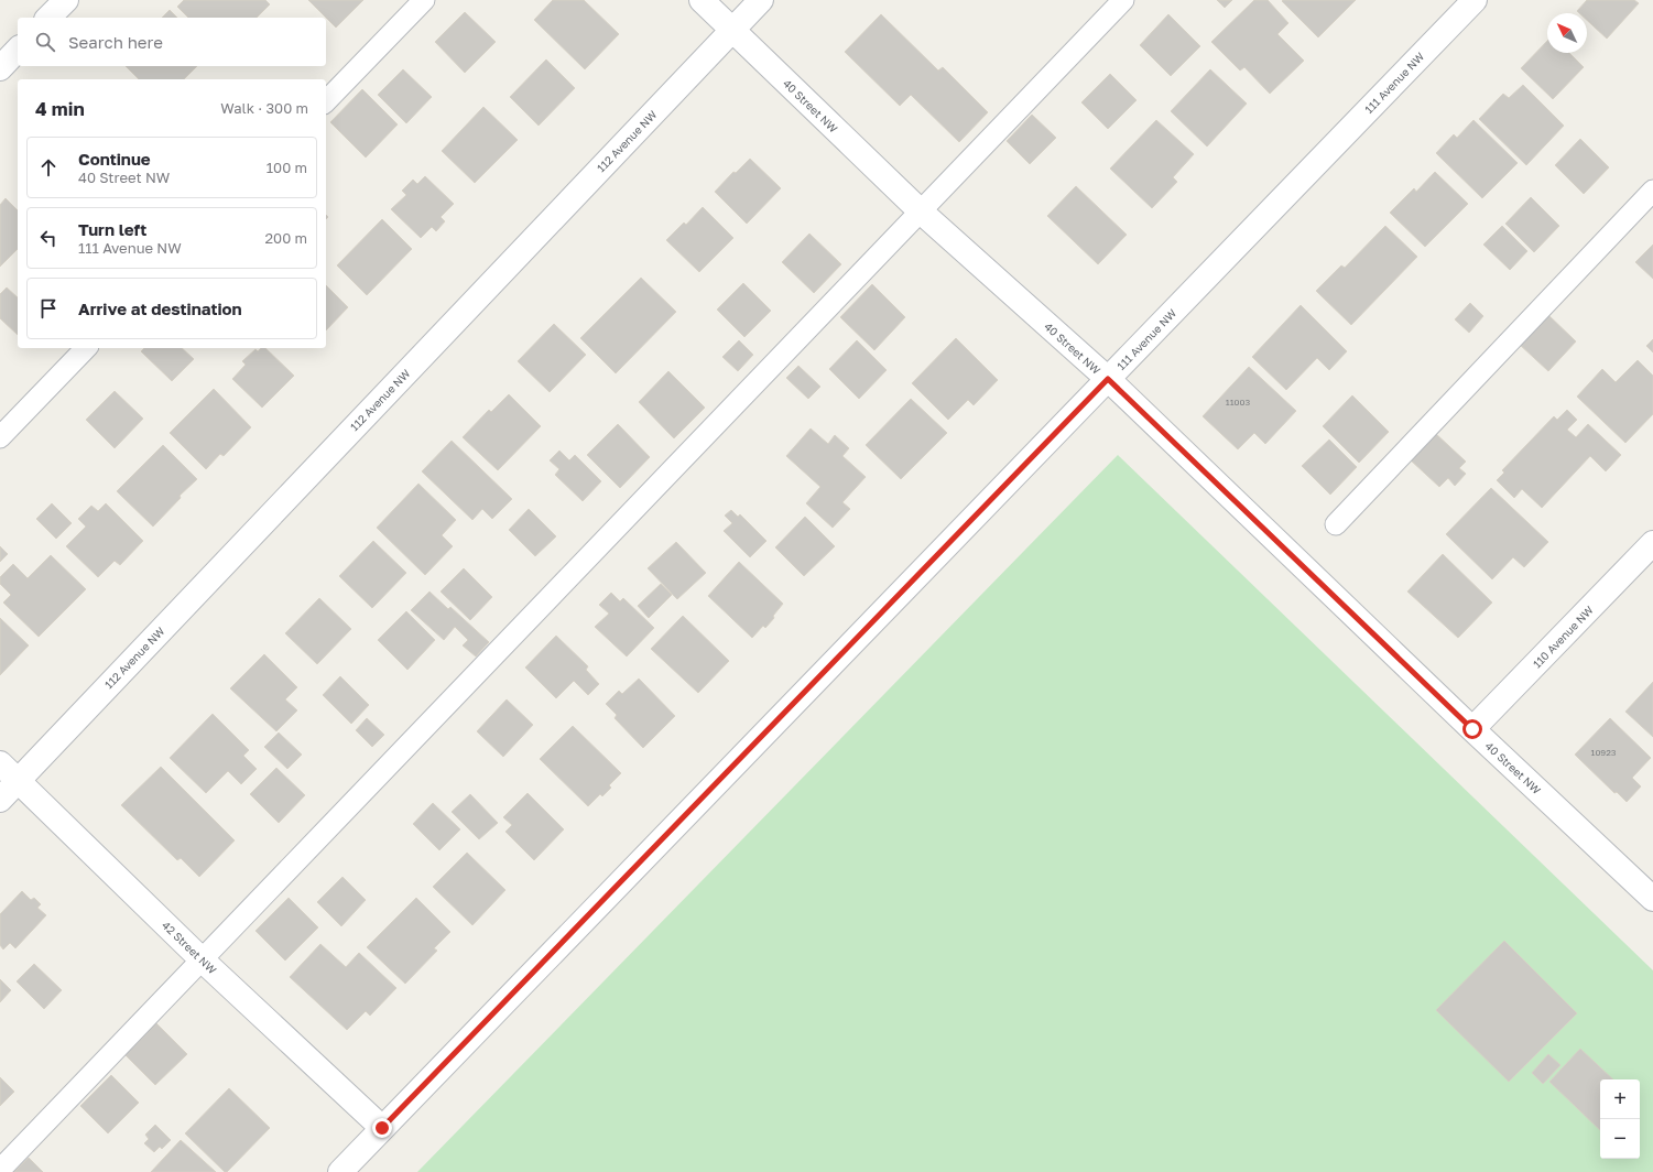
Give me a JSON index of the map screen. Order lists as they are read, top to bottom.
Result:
{
  "streets": {
    "street": [
      "111 Avenue NW",
      "40 Street NW",
      "112 Avenue NW",
      "110 Avenue NW",
      "42 Street NW"
    ]
  },
  "crossings": [
    ["111 Avenue NW", "40 Street NW"],
    ["111 Avenue NW", "42 Street NW"],
    ["40 Street NW", "112 Avenue NW"],
    ["40 Street NW", "110 Avenue NW"],
    ["112 Avenue NW", "42 Street NW"]
  ],
  "house_numbers": ["11003", "10923"],
  "north": "top left",
  "page": {
    "search": "Search here",
    "heading": ["4 min", "Walk · 300 m"],
    "list": [
      ["Continue", "40 Street NW", "100 m"],
      ["Turn left", "111 Avenue NW", "200 m"],
      "Arrive at destination"
    ],
    "map_buttons": ["+", "−"]
  }
}
